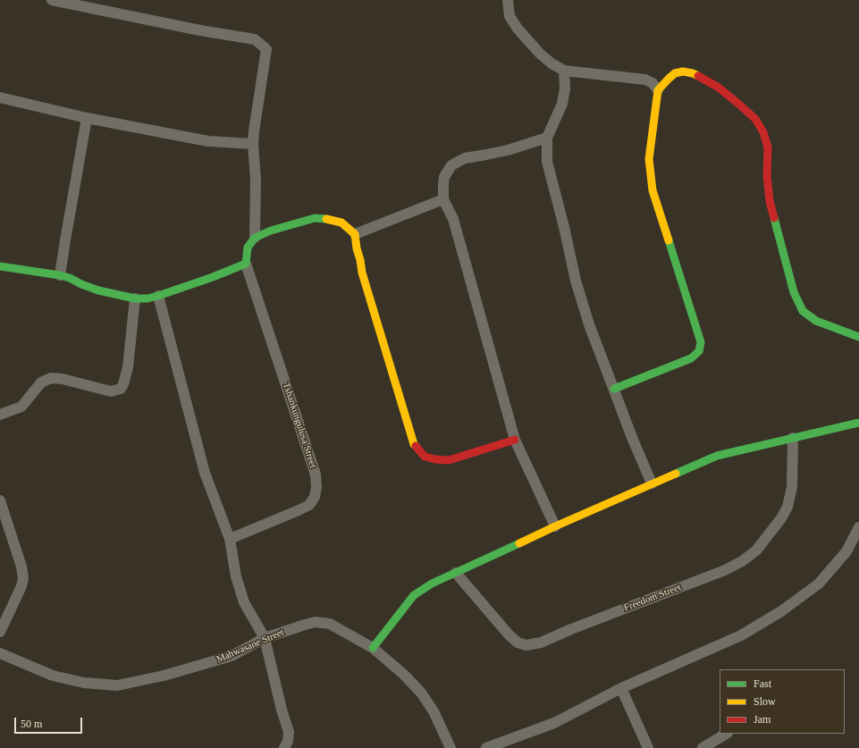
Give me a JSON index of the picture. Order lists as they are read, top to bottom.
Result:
{
  "streets": {
    "street": ["Tshankungulusa Street", "Freedom Street", "Mahwasane Street"]
  },
  "legend": ["Fast", "Slow", "Jam"],
  "scale_bar": "50 m"
}
